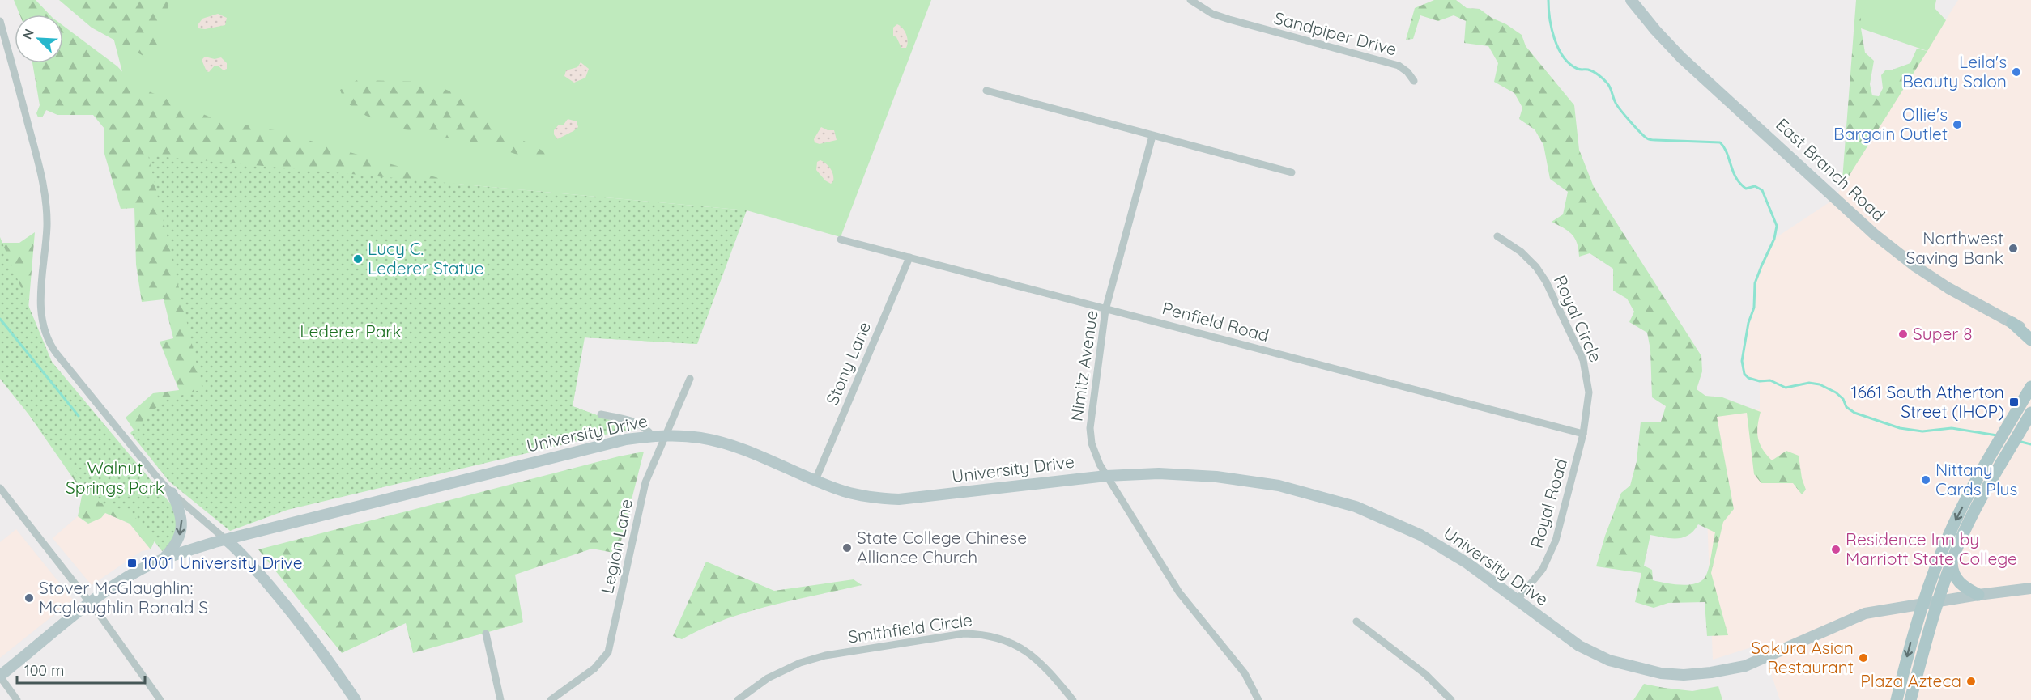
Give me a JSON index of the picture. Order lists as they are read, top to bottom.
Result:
{
  "streets": {
    "main road": ["East Branch Road", "University Drive"],
    "street": [
      "Sandpiper Drive",
      "Royal Circle",
      "Penfield Road",
      "Stony Lane",
      "Nimitz Avenue",
      "Royal Road",
      "Legion Lane",
      "Smithfield Circle"
    ]
  },
  "crossings": [
    ["Royal Circle", "Penfield Road"],
    ["Royal Circle", "Royal Road"],
    ["Penfield Road", "Stony Lane"],
    ["Penfield Road", "Nimitz Avenue"],
    ["Penfield Road", "Royal Road"],
    ["Stony Lane", "University Drive"],
    ["Nimitz Avenue", "University Drive"],
    ["University Drive", "Royal Road"],
    ["University Drive", "Legion Lane"]
  ],
  "parks": ["Lederer Park", "Walnut Springs Park"],
  "places": {
    "other": [
      "Leila's Beauty Salon",
      "Ollie's Bargain Outlet",
      "Northwest Saving Bank",
      "Lucy C. Lederer Statue",
      "Super 8",
      "Nittany Cards Plus",
      "State College Chinese Alliance Church",
      "Residence Inn by Marriott State College",
      "Stover McGlaughlin: Mcglaughlin Ronald S",
      "Sakura Asian Restaurant",
      "Plaza Azteca"
    ],
    "transit": ["1661 South Atherton Street (IHOP)", "1001 University Drive"]
  },
  "scale_bar": "100 m",
  "north": "top left"
}
